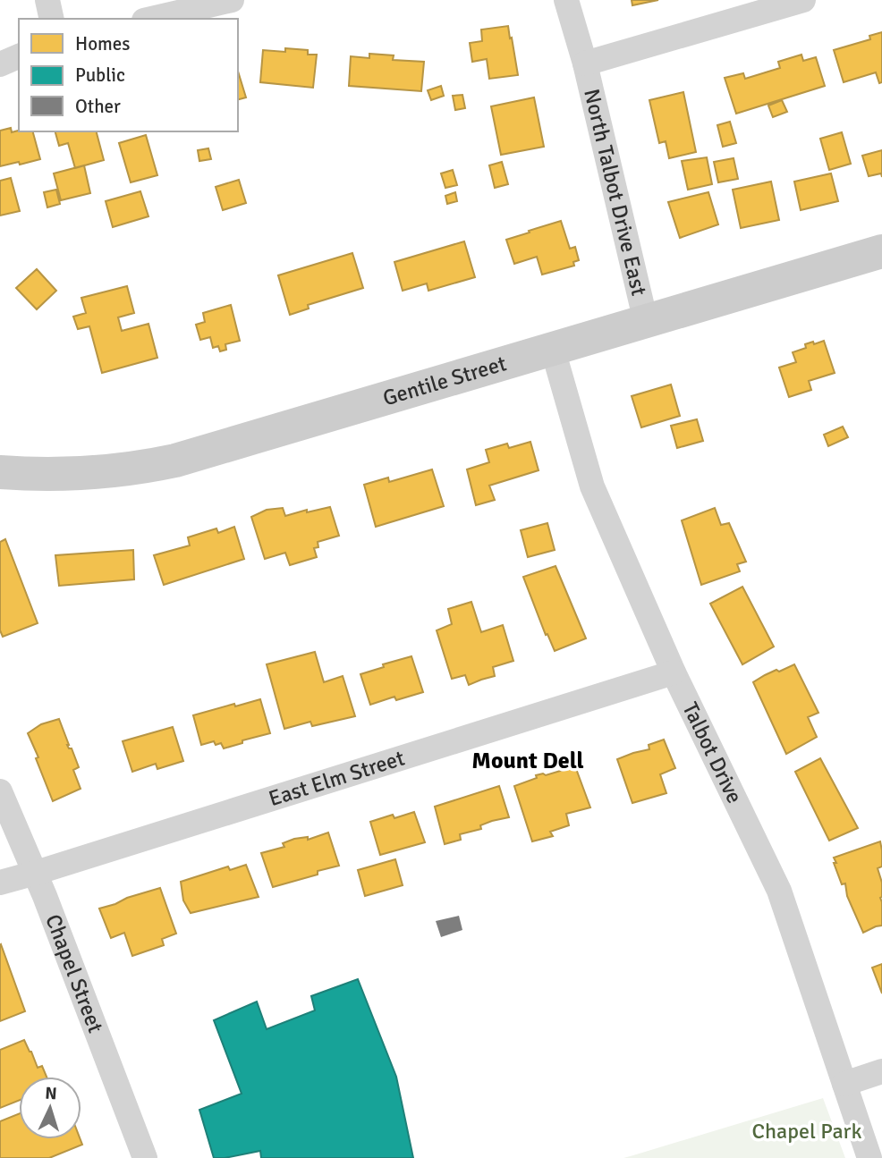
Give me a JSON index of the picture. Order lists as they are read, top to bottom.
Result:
{
  "streets": {
    "main road": ["Gentile Street"],
    "street": [
      "North Talbot Drive East",
      "Talbot Drive",
      "East Elm Street",
      "Chapel Street"
    ]
  },
  "crossings": [
    ["North Talbot Drive East", "Gentile Street"],
    ["Gentile Street", "Talbot Drive"],
    ["Talbot Drive", "East Elm Street"],
    ["East Elm Street", "Chapel Street"]
  ],
  "districts": ["Mount Dell"],
  "parks": ["Chapel Park"],
  "legend": ["Homes", "Public", "Other"],
  "north": "top"
}
